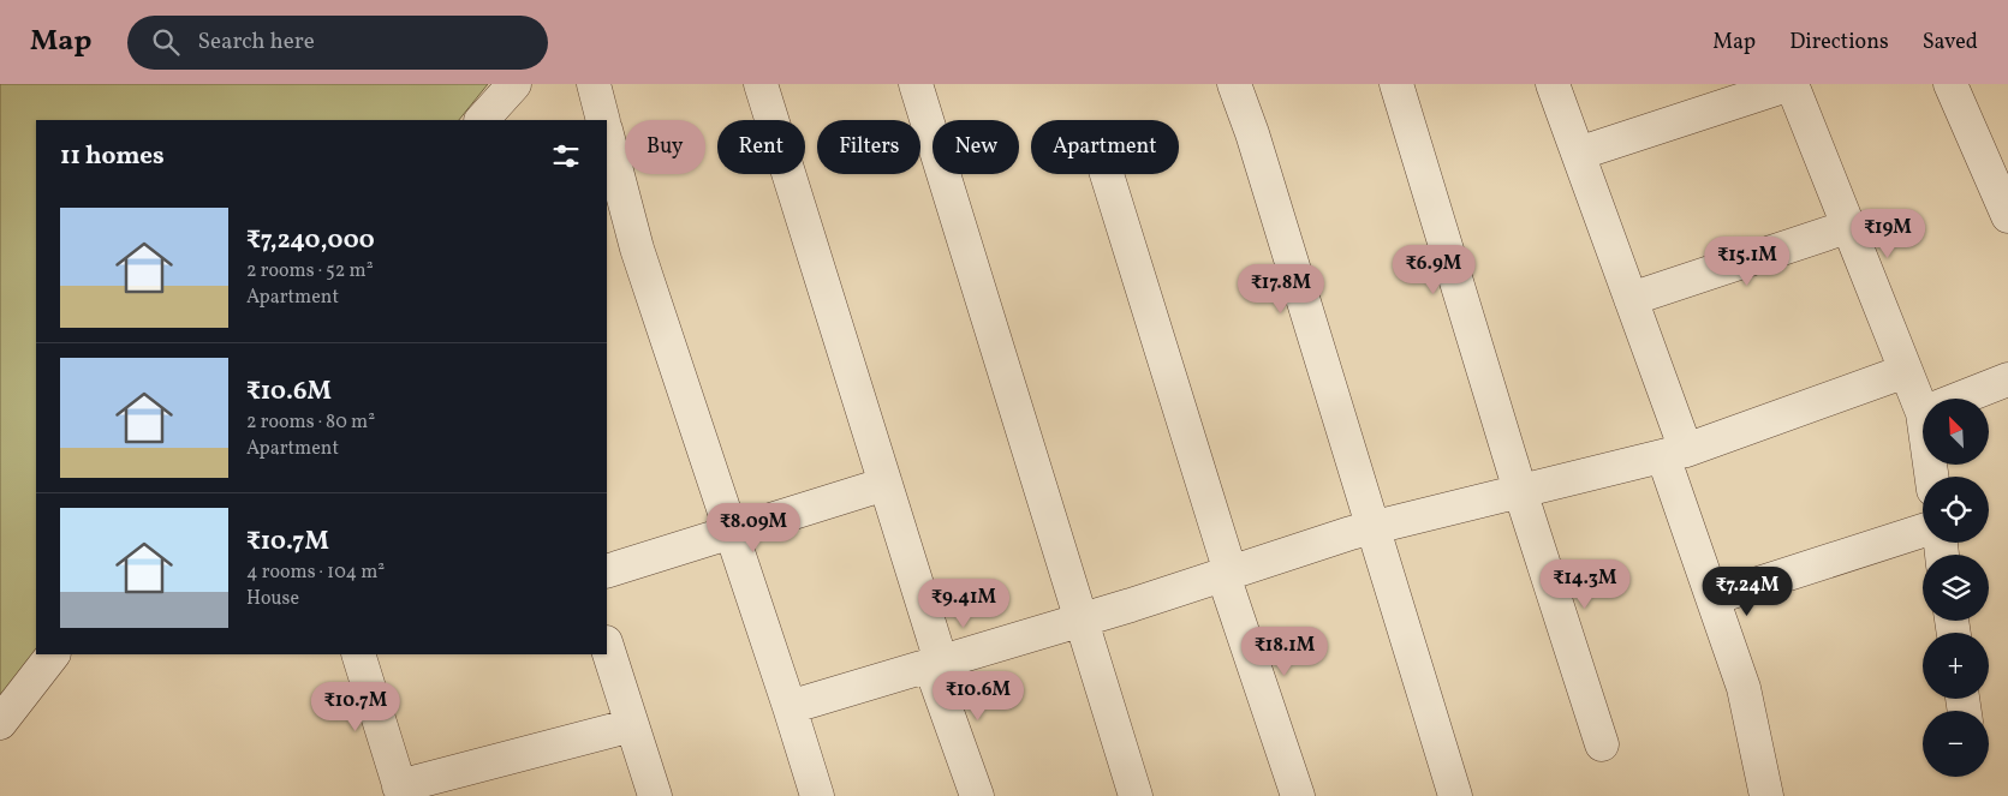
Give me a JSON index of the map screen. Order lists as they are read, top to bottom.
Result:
{
  "north": "top left",
  "page": {
    "header": "Map",
    "search": "Search here",
    "nav": ["Map", "Directions", "Saved"],
    "chip": [
      "Buy",
      "Rent",
      "Filters",
      "New",
      "Apartment"
    ],
    "heading": "11 homes",
    "list": [
      {
        "name": "₹7,240,000",
        "note": "2 rooms · 52 m² · Apartment"
      },
      {
        "name": "₹10.6M",
        "note": "2 rooms · 80 m² · Apartment"
      },
      {
        "name": "₹10.7M",
        "note": "4 rooms · 104 m² · House"
      }
    ],
    "price": [
      "₹19M",
      "₹15.1M",
      "₹6.9M",
      "₹17.8M",
      "₹8.09M",
      "₹14.3M",
      "₹7.24M",
      "₹9.41M",
      "₹18.1M",
      "₹10.6M",
      "₹10.7M"
    ],
    "map_buttons": ["+", "−"]
  }
}
